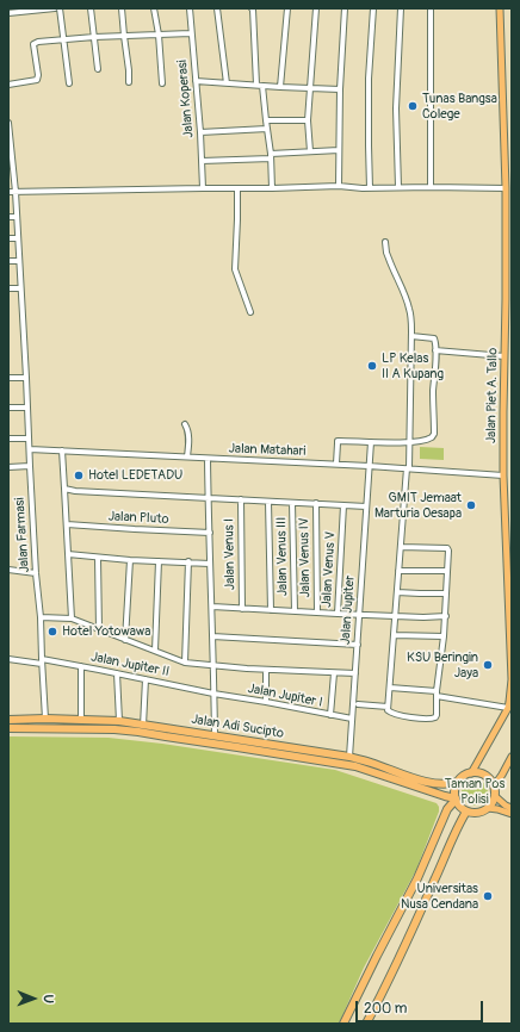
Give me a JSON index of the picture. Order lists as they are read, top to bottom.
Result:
{
  "streets": {
    "highway": ["Jalan Adi Sucipto"],
    "main road": ["Jalan Piet A. Tallo"],
    "street": [
      "Jalan Koperasi",
      "Jalan Matahari",
      "Jalan Pluto",
      "Jalan Farmasi",
      "Jalan Venus I",
      "Jalan Venus III",
      "Jalan Venus IV",
      "Jalan Venus V",
      "Jalan Jupiter",
      "Jalan Jupiter II",
      "Jalan Jupiter I"
    ]
  },
  "crossings": [
    ["Jalan Piet A. Tallo", "Jalan Matahari"],
    ["Jalan Piet A. Tallo", "Jalan Adi Sucipto"],
    ["Jalan Matahari", "Jalan Farmasi"],
    ["Jalan Matahari", "Jalan Jupiter"],
    ["Jalan Farmasi", "Jalan Jupiter II"],
    ["Jalan Farmasi", "Jalan Adi Sucipto"],
    ["Jalan Venus V", "Jalan Jupiter"],
    ["Jalan Jupiter", "Jalan Jupiter I"],
    ["Jalan Jupiter", "Jalan Adi Sucipto"],
    ["Jalan Jupiter II", "Jalan Jupiter I"]
  ],
  "parks": ["Taman Pos Polisi"],
  "places": [
    "Tunas Bangsa Colege",
    "LP Kelas II A Kupang",
    "Hotel LEDETADU",
    "GMIT Jemaat Marturia Oesapa",
    "Hotel Yotowawa",
    "KSU Beringin Jaya",
    "Universitas Nusa Cendana"
  ],
  "scale_bar": "200 m",
  "north": "right"
}
